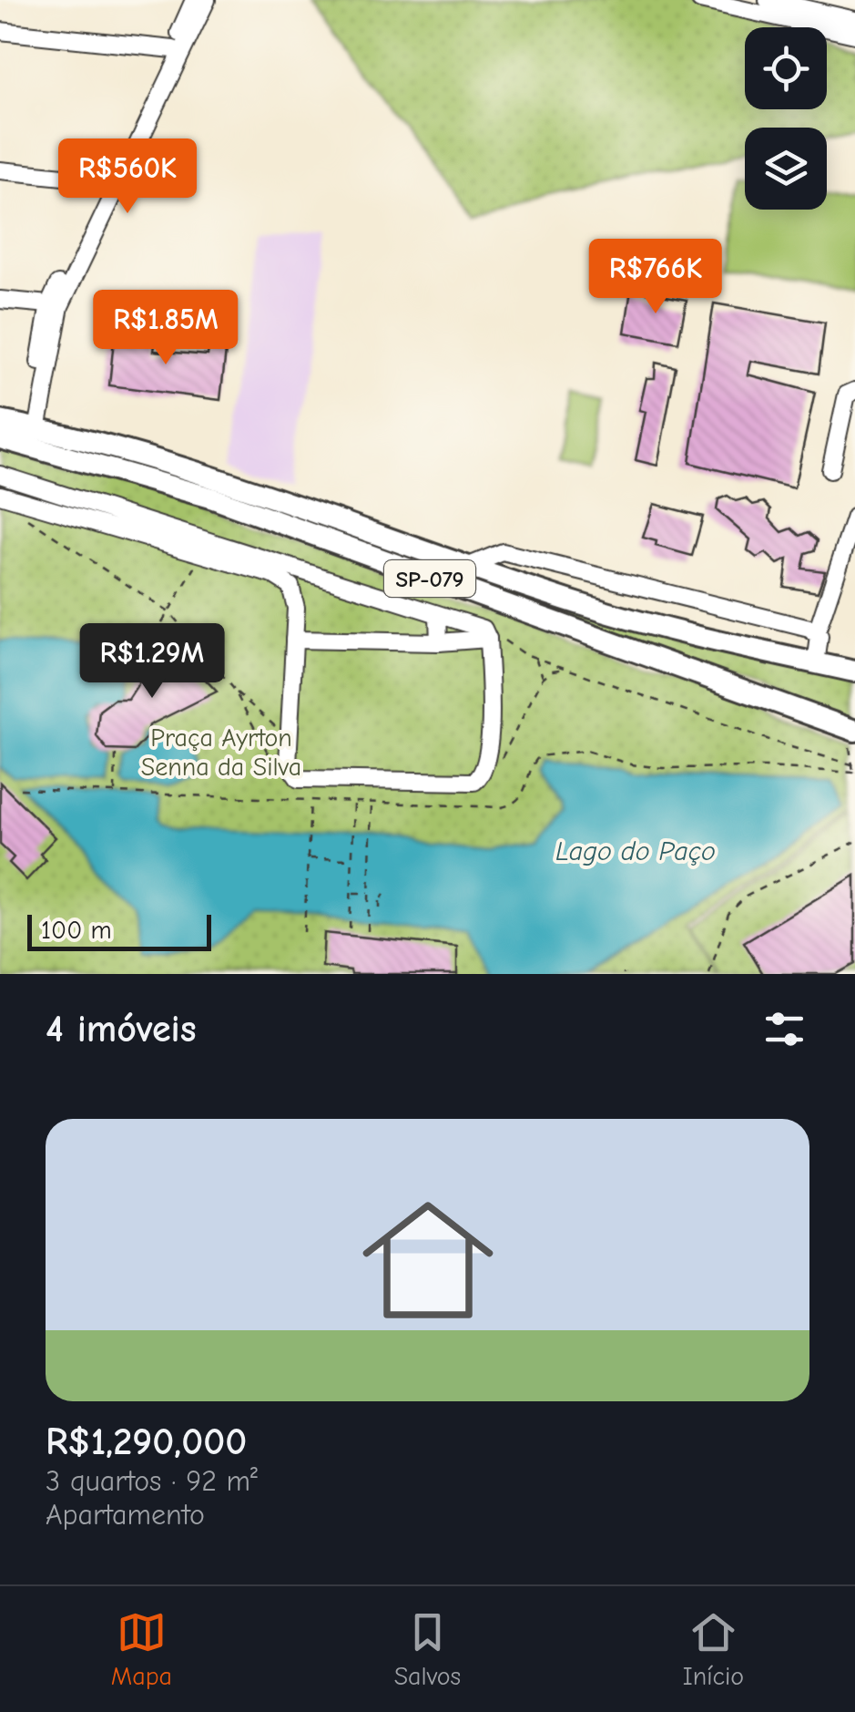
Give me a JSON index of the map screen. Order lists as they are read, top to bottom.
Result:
{
  "streets": {
    "main road": ["SP-079"]
  },
  "water": ["Lago do Paço"],
  "parks": ["Praça Ayrton Senna da Silva"],
  "scale_bar": "100 m",
  "page": {
    "price": [
      "R$560K",
      "R$766K",
      "R$1.85M",
      "R$1.29M"
    ],
    "scale": "100 m",
    "heading": "4 imóveis",
    "list": [
      {
        "name": "R$1,290,000",
        "note": "3 quartos · 92 m² · Apartamento"
      }
    ],
    "tabs": ["Mapa", "Salvos", "Início"]
  }
}
